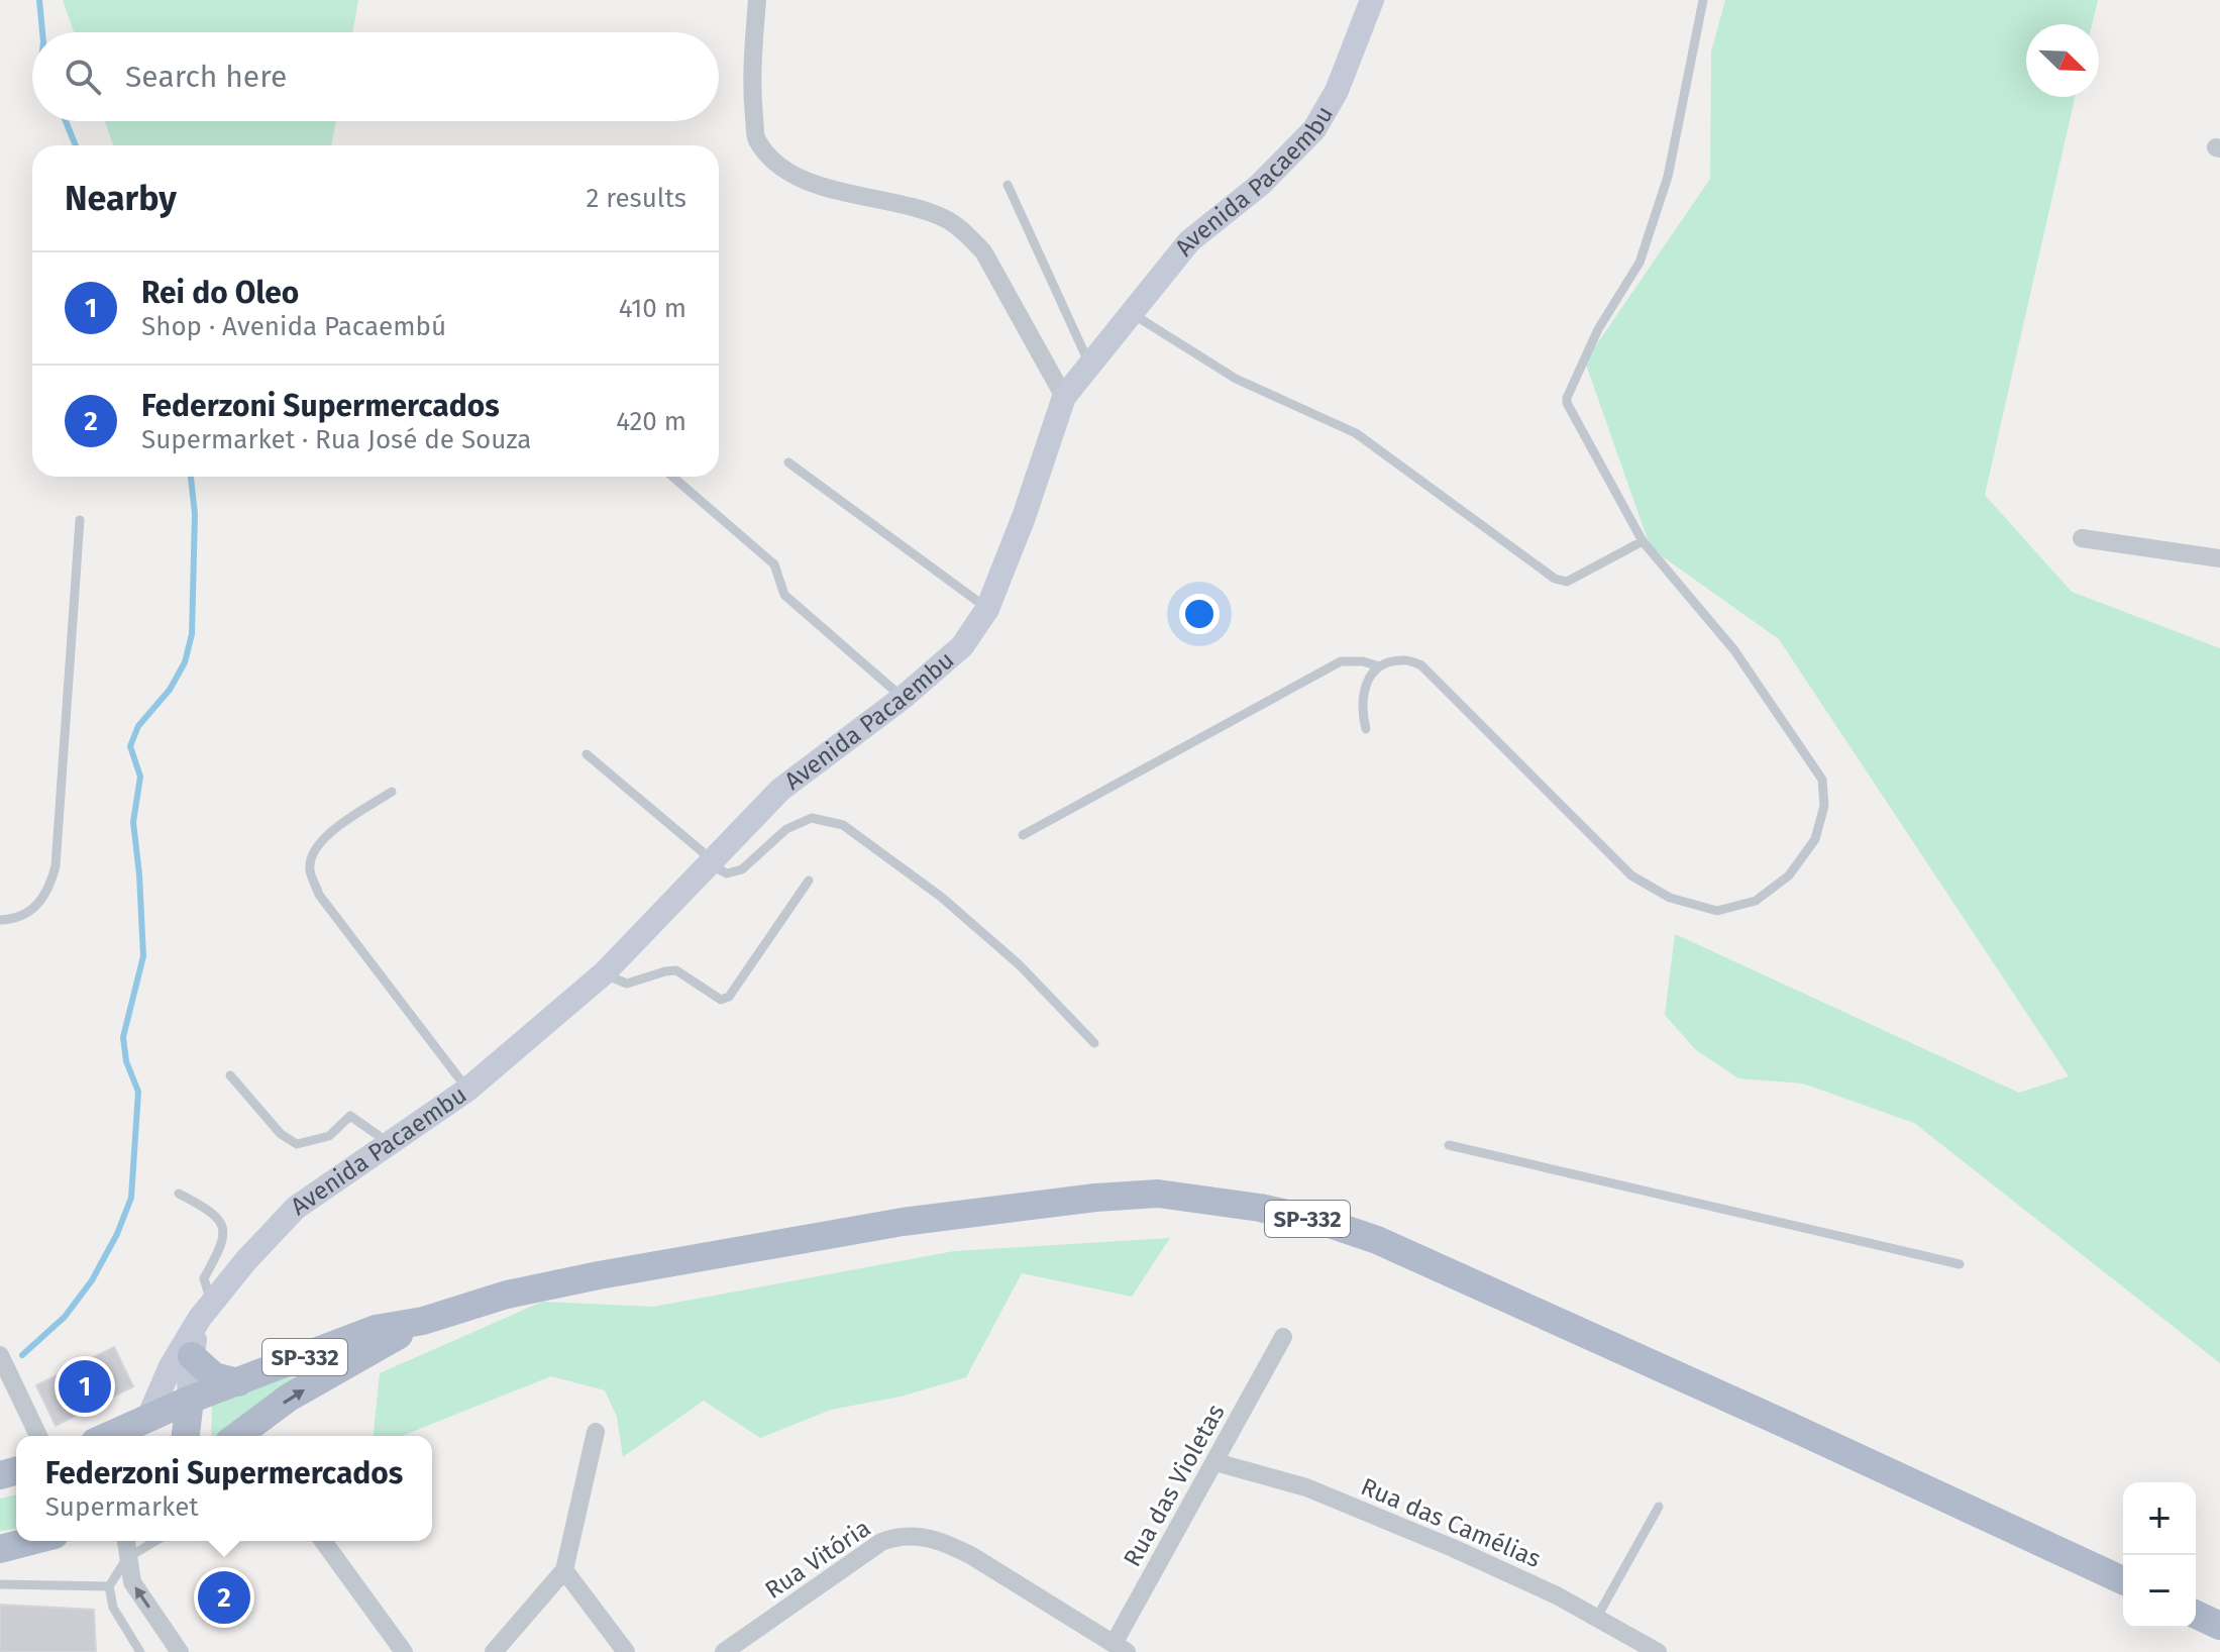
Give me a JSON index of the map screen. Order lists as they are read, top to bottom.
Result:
{
  "streets": {
    "main road": ["SP-332"],
    "street": [
      "Avenida Pacaembu",
      "Rua das Violetas",
      "Rua das Camélias",
      "Rua Vitória"
    ]
  },
  "crossings": [
    ["Avenida Pacaembu", "SP-332"],
    ["Rua das Violetas", "Rua das Camélias"],
    ["Rua das Violetas", "Rua Vitória"]
  ],
  "north": "bottom right",
  "page": {
    "search": "Search here",
    "heading": ["Nearby", "2 results"],
    "list": [
      {
        "mark": "1",
        "name": "Rei do Oleo",
        "note": "Shop · Avenida Pacaembú",
        "value": "410 m"
      },
      {
        "mark": "2",
        "name": "Federzoni Supermercados",
        "note": "Supermarket · Rua José de Souza",
        "value": "420 m"
      }
    ],
    "pins": ["1", "2"],
    "popup": ["Federzoni Supermercados", "Supermarket"],
    "map_buttons": ["+", "−"]
  }
}
